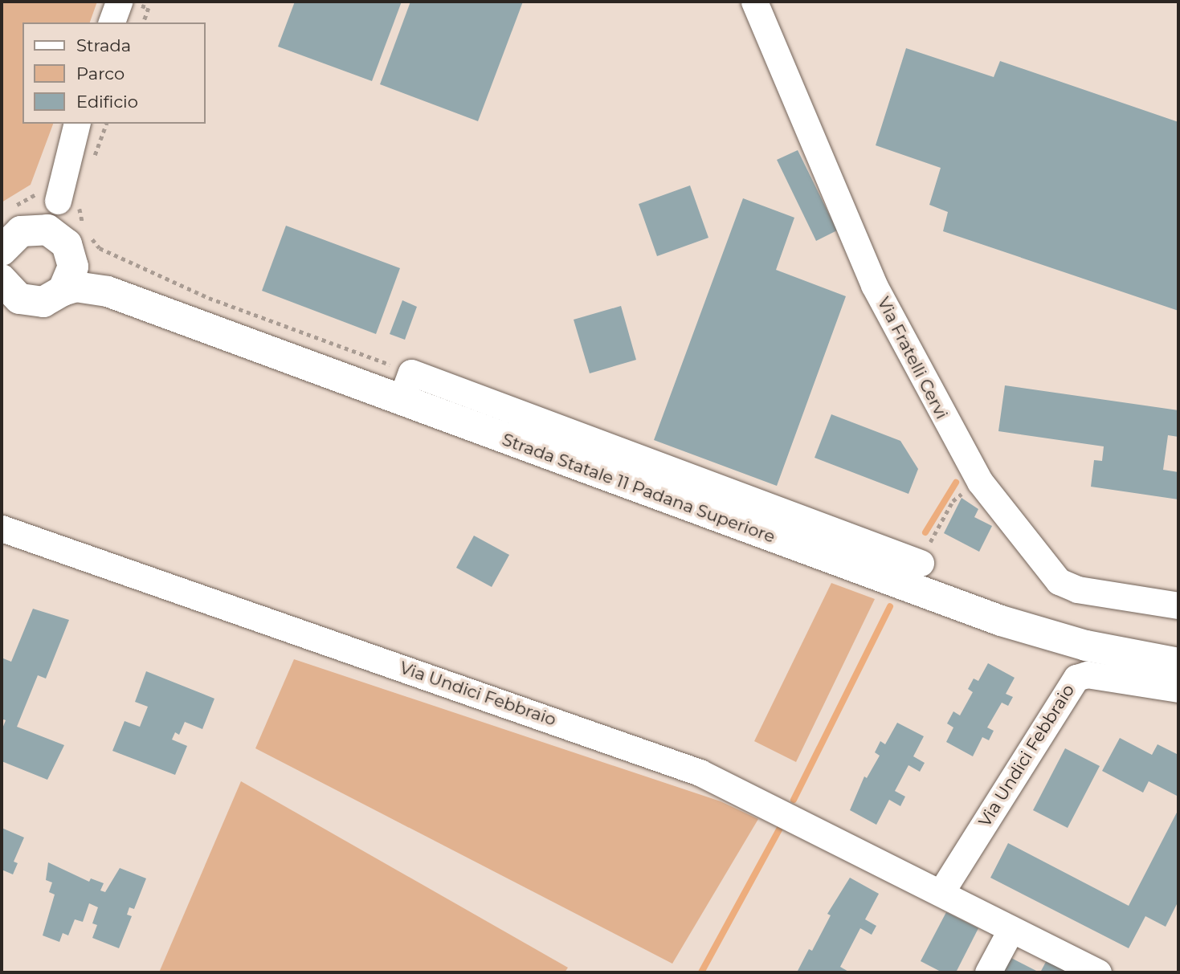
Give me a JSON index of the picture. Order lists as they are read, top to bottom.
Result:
{
  "streets": {
    "main road": ["Strada Statale 11 Padana Superiore"],
    "street": ["Via Fratelli Cervi", "Via Undici Febbraio"]
  },
  "crossings": [
    ["Strada Statale 11 Padana Superiore", "Via Undici Febbraio"]
  ],
  "legend": ["Strada", "Parco", "Edificio"]
}
